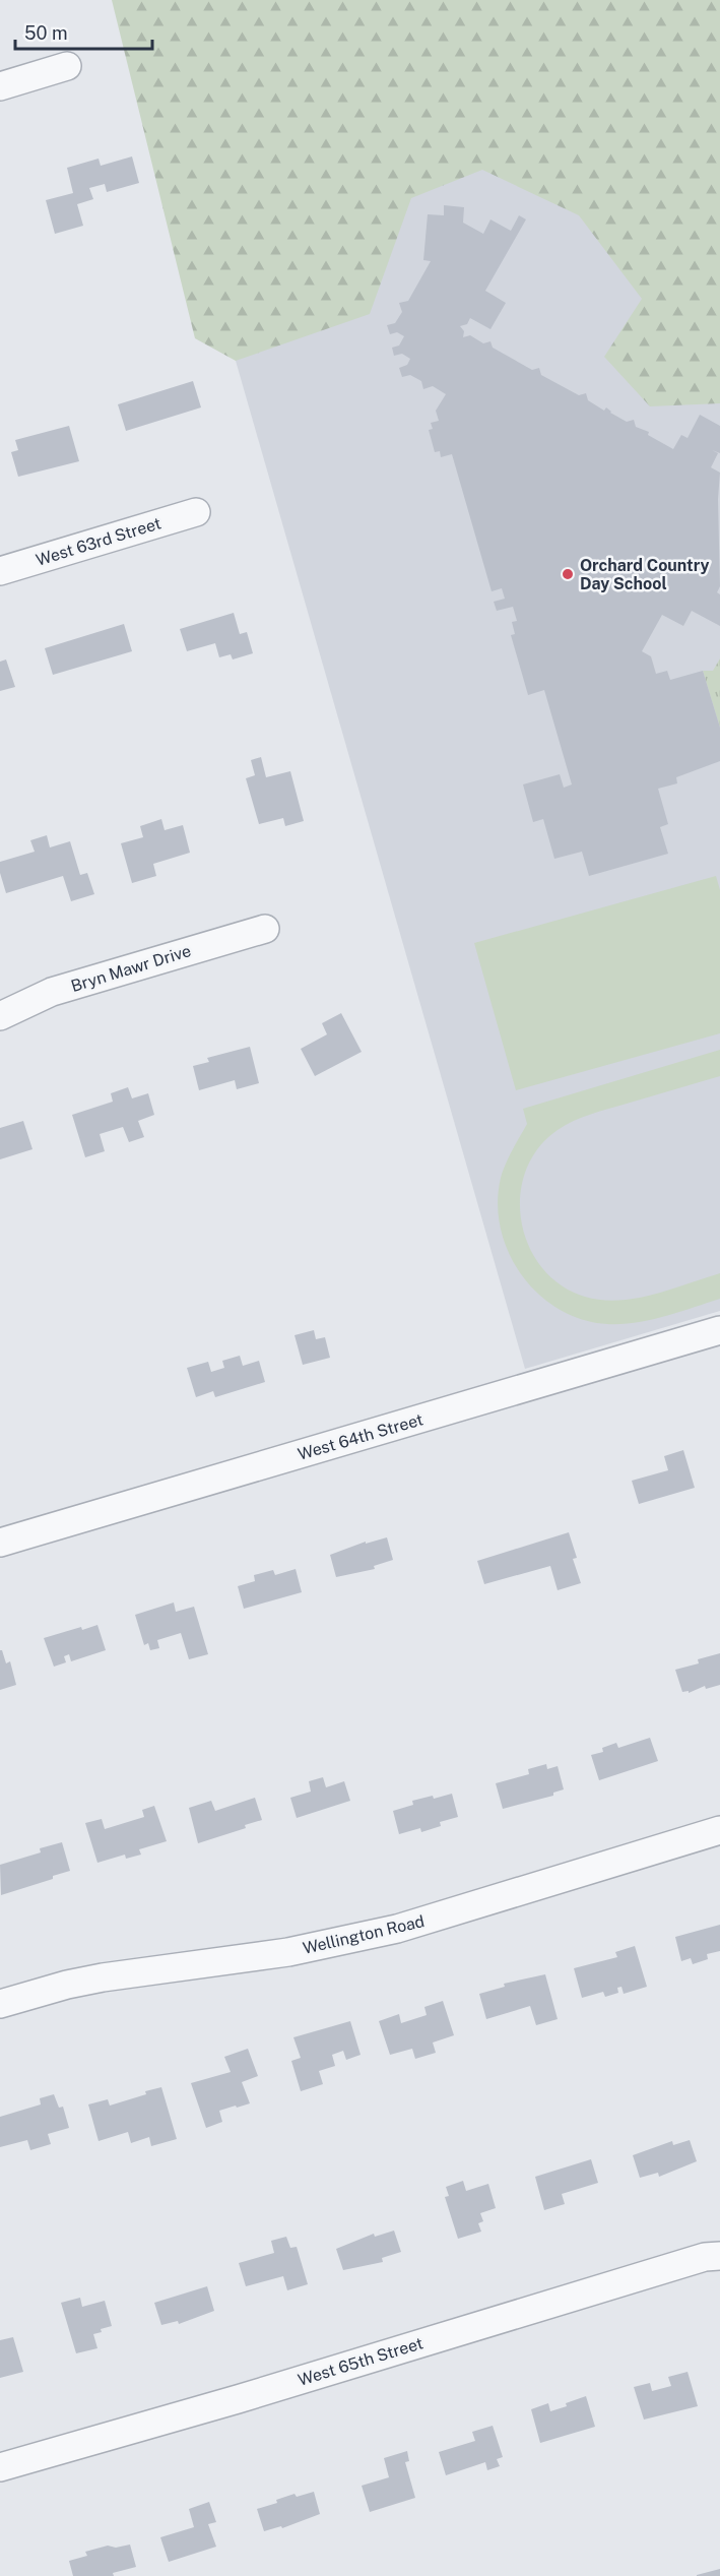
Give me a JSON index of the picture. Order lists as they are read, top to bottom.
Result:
{
  "streets": {
    "street": [
      "West 63rd Street",
      "Bryn Mawr Drive",
      "West 64th Street",
      "Wellington Road",
      "West 65th Street"
    ]
  },
  "places": ["Orchard Country Day School"],
  "scale_bar": "50 m"
}
